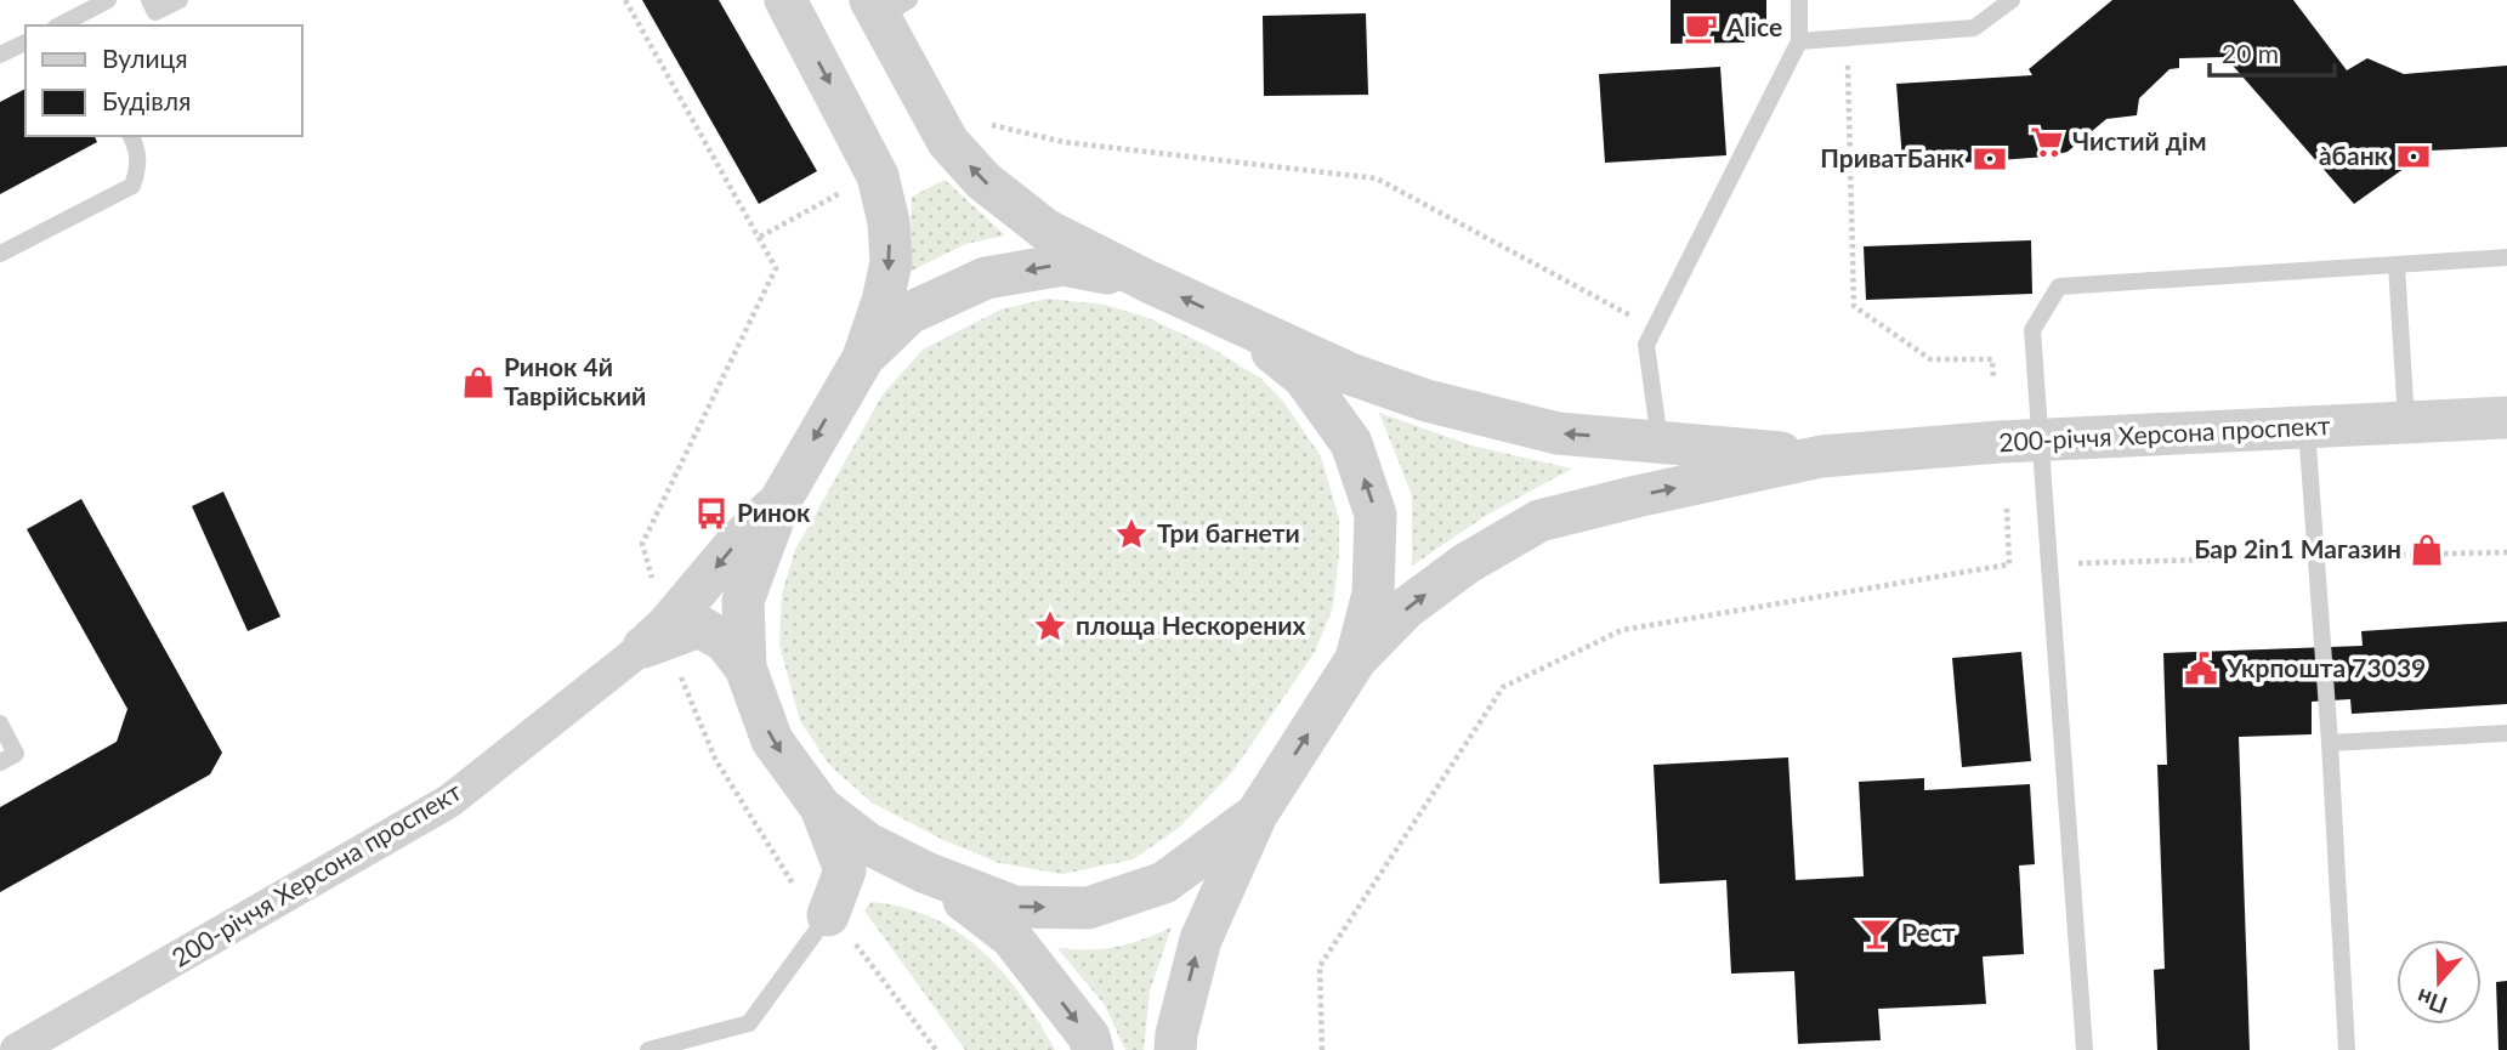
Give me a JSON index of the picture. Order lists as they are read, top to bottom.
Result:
{
  "streets": {
    "street": ["200-річчя Херсона проспект"]
  },
  "places": {
    "cafe": ["Alice"],
    "supermarket": ["Чистий дім"],
    "bank": ["а̀банк", "ПриватБанк"],
    "shop": ["Ринок 4й Таврійський", "Бар 2in1 Магазин"],
    "bus stop": ["Ринок"],
    "place": ["Три багнети", "площа Нескорених"],
    "public building": ["Укрпошта 73039"],
    "bar": ["Рест"]
  },
  "legend": ["Вулиця", "Будівля"],
  "scale_bar": "20 m",
  "north": "bottom"
}
